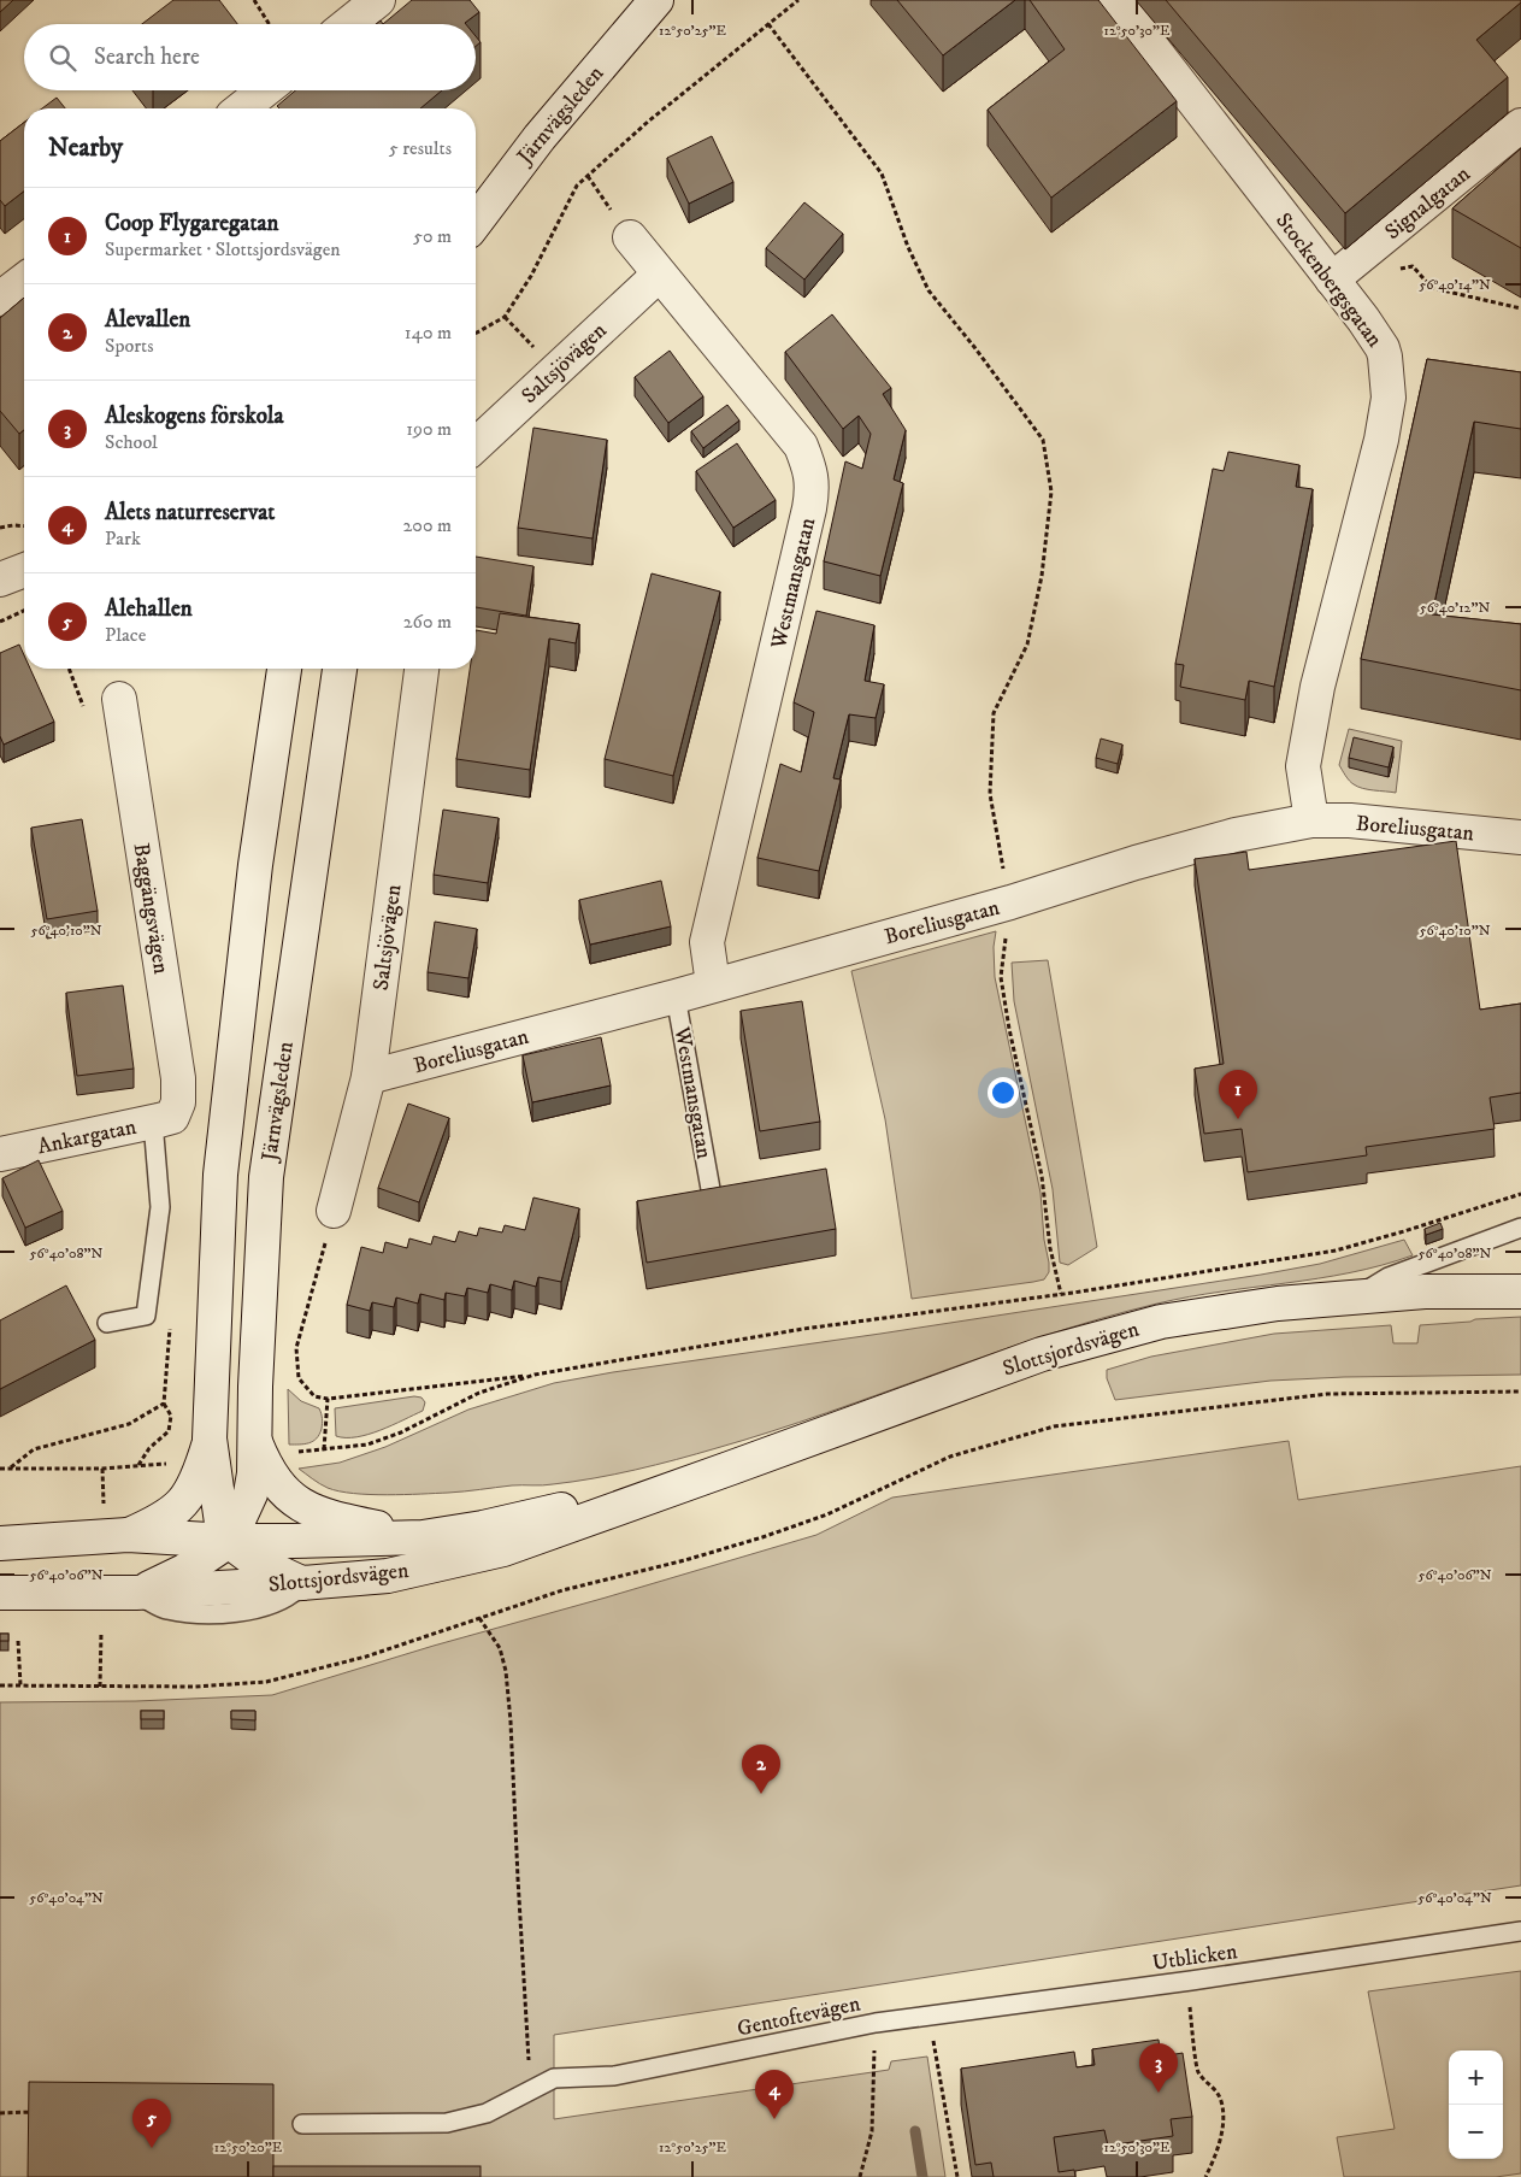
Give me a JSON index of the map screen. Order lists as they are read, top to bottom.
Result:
{
  "streets": {
    "main road": [
      "Järnvägsleden",
      "Signalgatan",
      "Stockenbergsgatan",
      "Saltsjövägen",
      "Westmansgatan",
      "Boreliusgatan",
      "Baggängsvägen",
      "Ankargatan",
      "Slottsjordsvägen"
    ],
    "lane": ["Utblicken", "Gentoftevägen"]
  },
  "crossings": [
    ["Järnvägsleden", "Slottsjordsvägen"],
    ["Signalgatan", "Stockenbergsgatan"],
    ["Stockenbergsgatan", "Boreliusgatan"],
    ["Saltsjövägen", "Westmansgatan"],
    ["Saltsjövägen", "Boreliusgatan"],
    ["Westmansgatan", "Boreliusgatan"],
    ["Baggängsvägen", "Ankargatan"],
    ["Utblicken", "Gentoftevägen"]
  ],
  "page": {
    "search": "Search here",
    "heading": ["Nearby", "5 results"],
    "list": [
      {
        "mark": "1",
        "name": "Coop Flygaregatan",
        "note": "Supermarket · Slottsjordsvägen",
        "value": "50 m"
      },
      {
        "mark": "2",
        "name": "Alevallen",
        "note": "Sports",
        "value": "140 m"
      },
      {
        "mark": "3",
        "name": "Aleskogens förskola",
        "note": "School",
        "value": "190 m"
      },
      {
        "mark": "4",
        "name": "Alets naturreservat",
        "note": "Park",
        "value": "200 m"
      },
      {
        "mark": "5",
        "name": "Alehallen",
        "note": "Place",
        "value": "260 m"
      }
    ],
    "pins": [
      "1",
      "2",
      "3",
      "4",
      "5"
    ],
    "map_buttons": ["+", "−"]
  },
  "coordinates": [
    "12°50'25\"E",
    "12°50'30\"E",
    "56°40'14\"N",
    "56°40'12\"N",
    "56°40'10\"N",
    "56°40'08\"N",
    "56°40'06\"N",
    "56°40'04\"N",
    "12°50'20\"E"
  ]
}
